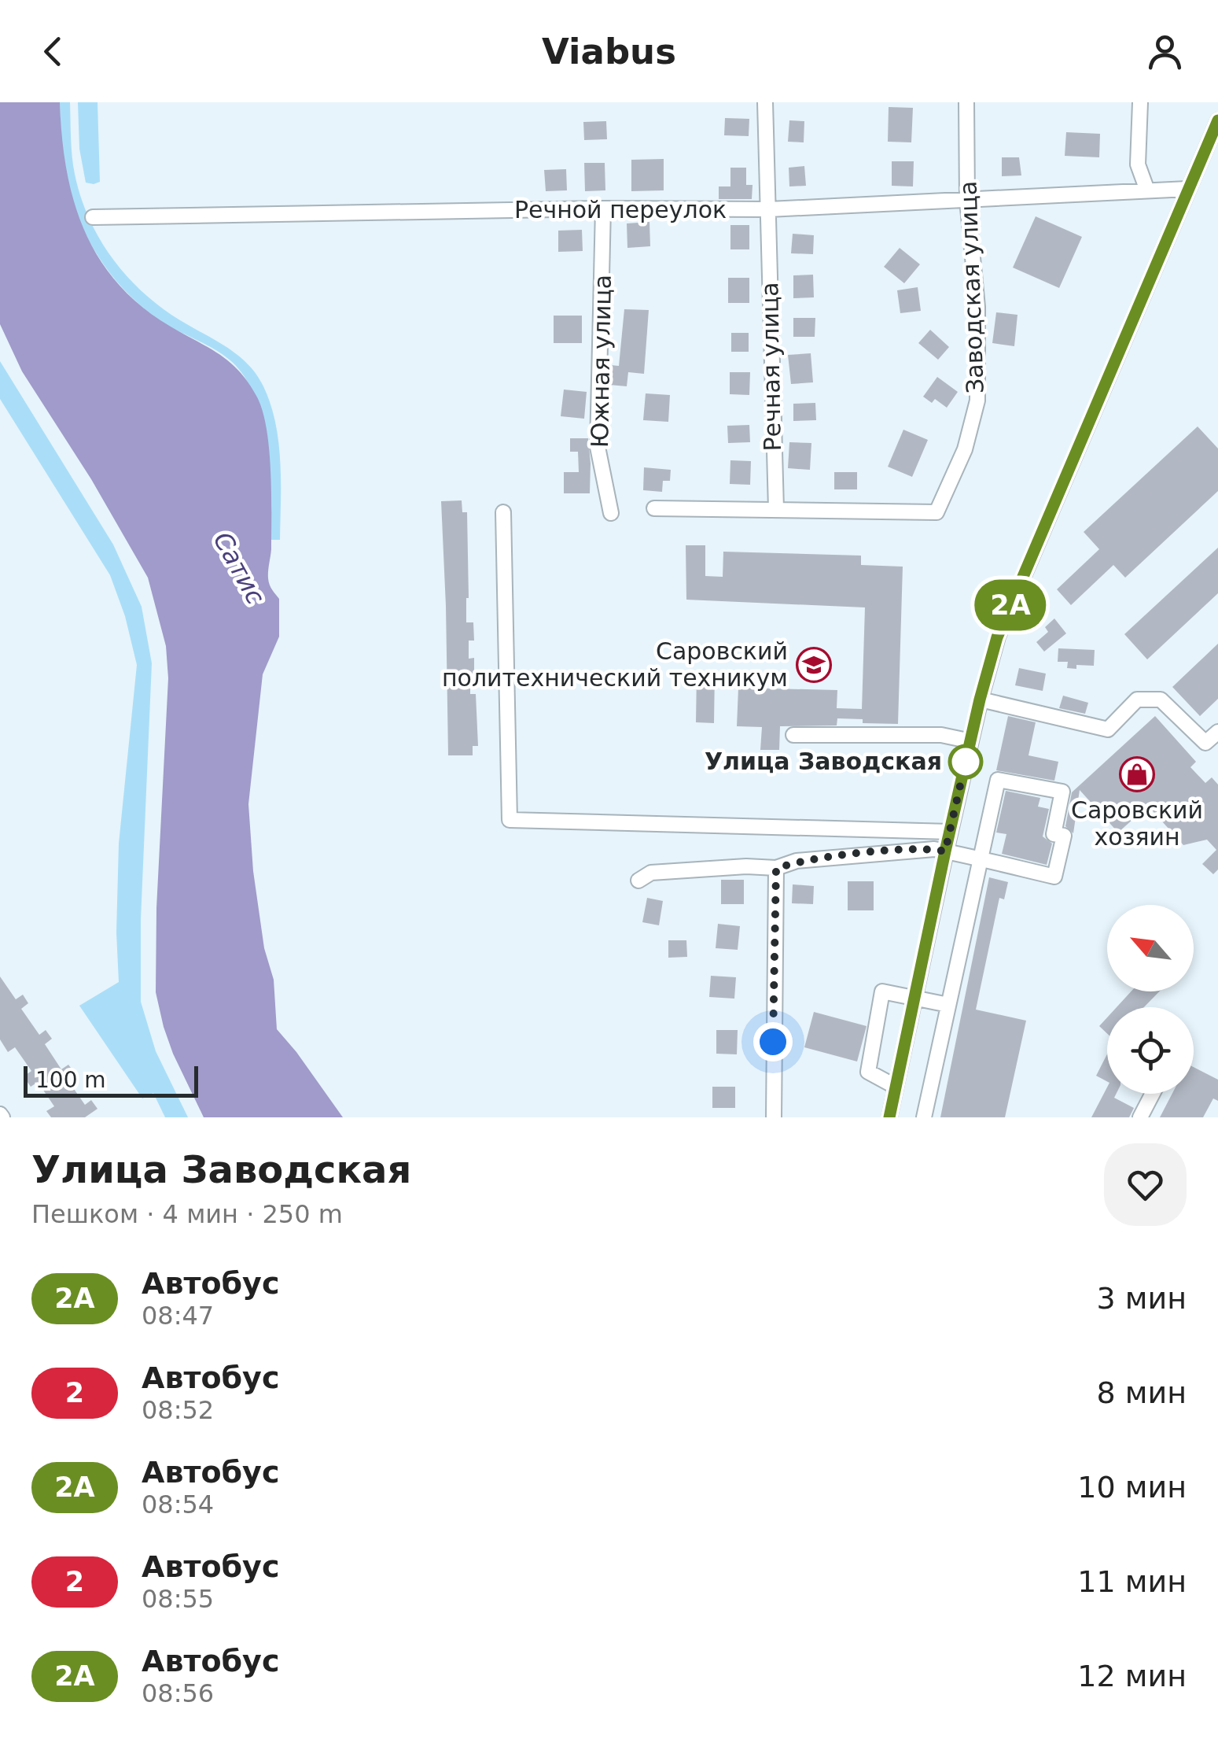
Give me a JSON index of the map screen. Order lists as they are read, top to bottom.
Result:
{
  "streets": {
    "street": [
      "Речной переулок",
      "Заводская улица",
      "Южная улица",
      "Речная улица"
    ]
  },
  "crossings": [
    ["Речной переулок", "Заводская улица"],
    ["Речной переулок", "Южная улица"],
    ["Речной переулок", "Речная улица"],
    ["Заводская улица", "Речная улица"]
  ],
  "water": ["Сатис"],
  "places": {
    "school or university": ["Саровский политехнический техникум"],
    "other": ["Улица Заводская"],
    "shop": ["Саровский хозяин"]
  },
  "lines": ["bus line 2А"],
  "scale_bar": "100 m",
  "north": "top left",
  "page": {
    "header": "Viabus",
    "on_map": "2А",
    "scale": "100 m",
    "heading": ["Улица Заводская", "Пешком · 4 мин · 250 m"],
    "list": [
      {
        "mark": "2А",
        "name": "Автобус",
        "note": "08:47",
        "value": "3 мин"
      },
      {
        "mark": "2",
        "name": "Автобус",
        "note": "08:52",
        "value": "8 мин"
      },
      {
        "mark": "2А",
        "name": "Автобус",
        "note": "08:54",
        "value": "10 мин"
      },
      {
        "mark": "2",
        "name": "Автобус",
        "note": "08:55",
        "value": "11 мин"
      },
      {
        "mark": "2А",
        "name": "Автобус",
        "note": "08:56",
        "value": "12 мин"
      }
    ]
  }
}
